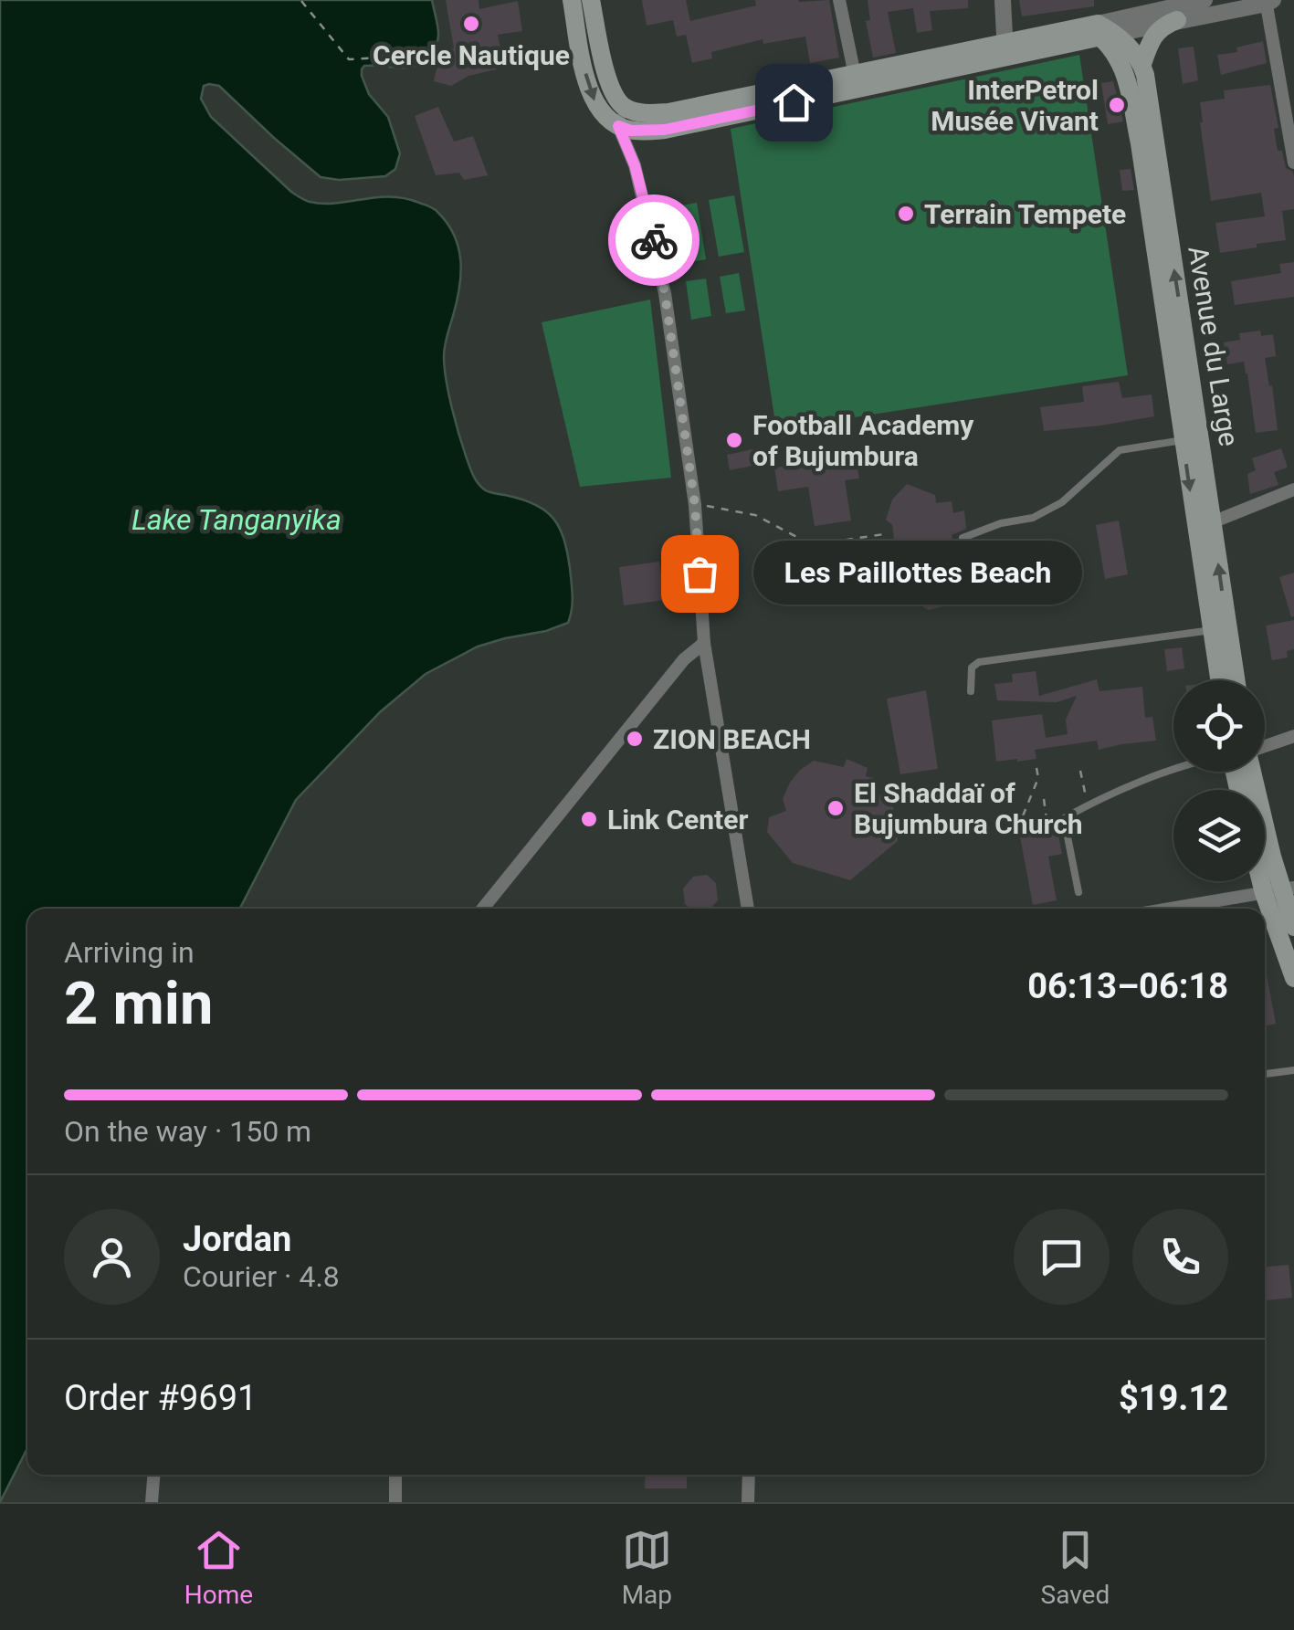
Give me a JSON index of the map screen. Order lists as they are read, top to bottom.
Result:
{
  "streets": {
    "main road": ["Avenue du Large"]
  },
  "water": ["Lake Tanganyika"],
  "places": [
    "Cercle Nautique",
    "InterPetrol Musée Vivant",
    "Terrain Tempete",
    "Football Academy of Bujumbura",
    "Les Paillottes Beach",
    "ZION BEACH",
    "El Shaddaï of Bujumbura Church",
    "Link Center"
  ],
  "page": {
    "bubble": "Les Paillottes Beach",
    "heading": ["2 min", "Arriving in", "06:13–06:18"],
    "panel": [
      "Jordan",
      "Courier · 4.8",
      "Order #9691",
      "$19.12"
    ],
    "bar": "On the way · 150 m",
    "tabs": ["Home", "Map", "Saved"]
  }
}
